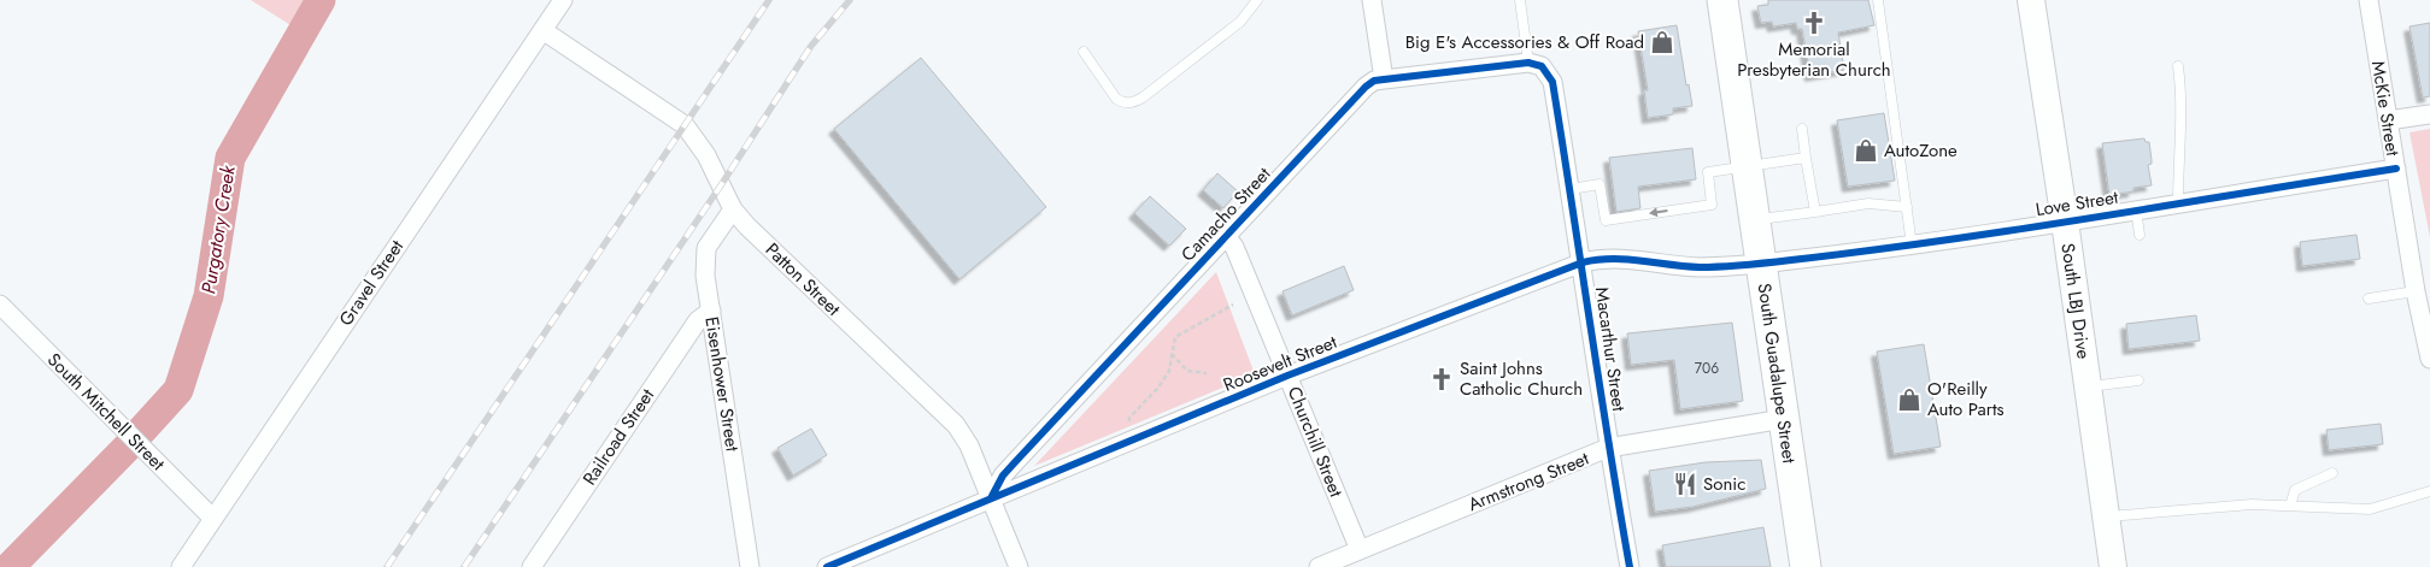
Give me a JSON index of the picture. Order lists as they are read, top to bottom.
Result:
{
  "streets": {
    "main road": ["South Guadalupe Street"],
    "street": [
      "McKie Street",
      "Love Street",
      "Camacho Street",
      "Patton Street",
      "Gravel Street",
      "South LBJ Drive",
      "Macarthur Street",
      "Roosevelt Street",
      "Eisenhower Street",
      "South Mitchell Street",
      "Railroad Street",
      "Churchill Street",
      "Armstrong Street"
    ]
  },
  "crossings": [
    ["McKie Street", "Love Street"],
    ["Love Street", "South LBJ Drive"],
    ["Love Street", "Roosevelt Street"],
    ["Love Street", "South Guadalupe Street"],
    ["Camacho Street", "Patton Street"],
    ["Camacho Street", "Macarthur Street"],
    ["Camacho Street", "Roosevelt Street"],
    ["Camacho Street", "Churchill Street"],
    ["Patton Street", "Gravel Street"],
    ["Patton Street", "Roosevelt Street"],
    ["Patton Street", "Eisenhower Street"],
    ["Gravel Street", "South Mitchell Street"],
    ["Macarthur Street", "Roosevelt Street"],
    ["Macarthur Street", "Armstrong Street"],
    ["Roosevelt Street", "South Guadalupe Street"],
    ["Roosevelt Street", "Churchill Street"],
    ["South Guadalupe Street", "Armstrong Street"],
    ["Eisenhower Street", "Railroad Street"],
    ["Churchill Street", "Armstrong Street"]
  ],
  "water": ["Purgatory Creek"],
  "places": {
    "church": ["Memorial Presbyterian Church", "Saint Johns Catholic Church"],
    "shop": ["Big E's Accessories & Off Road", "AutoZone", "O'Reilly Auto Parts"],
    "restaurant": ["Sonic"]
  },
  "house_numbers": ["706"]
}
